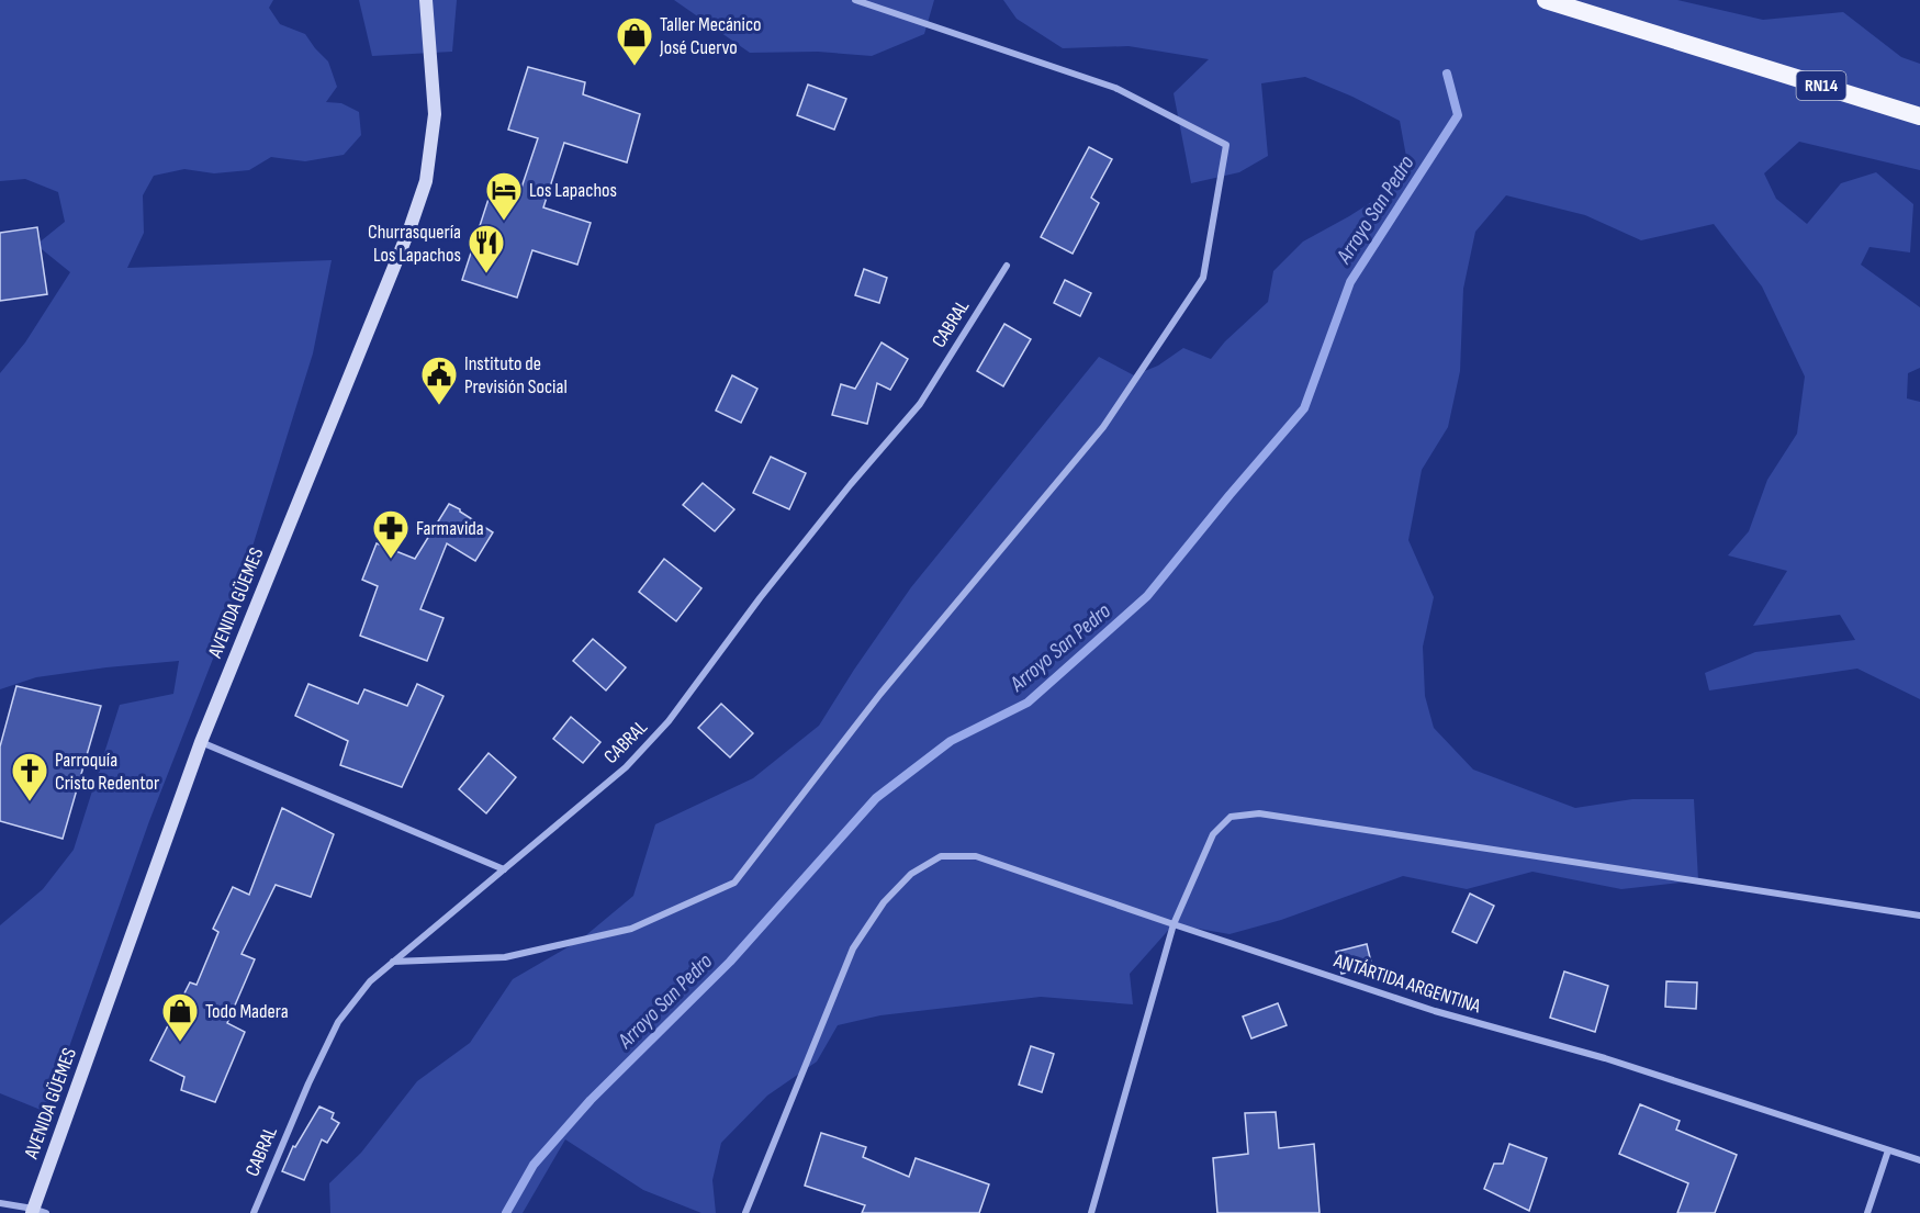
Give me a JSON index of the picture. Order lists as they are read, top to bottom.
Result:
{
  "streets": {
    "highway": ["RN14"],
    "main road": ["AVENIDA GÜEMES"],
    "street": ["CABRAL", "ANTÁRTIDA ARGENTINA"]
  },
  "water": ["Arroyo San Pedro"],
  "places": {
    "shop": ["Taller Mecánico José Cuervo", "Todo Madera"],
    "hotel": ["Los Lapachos"],
    "restaurant": ["Churrasquería Los Lapachos"],
    "public building": ["Instituto de Previsión Social"],
    "pharmacy": ["Farmavida"],
    "church": ["Parroquía Cristo Redentor"]
  }
}
